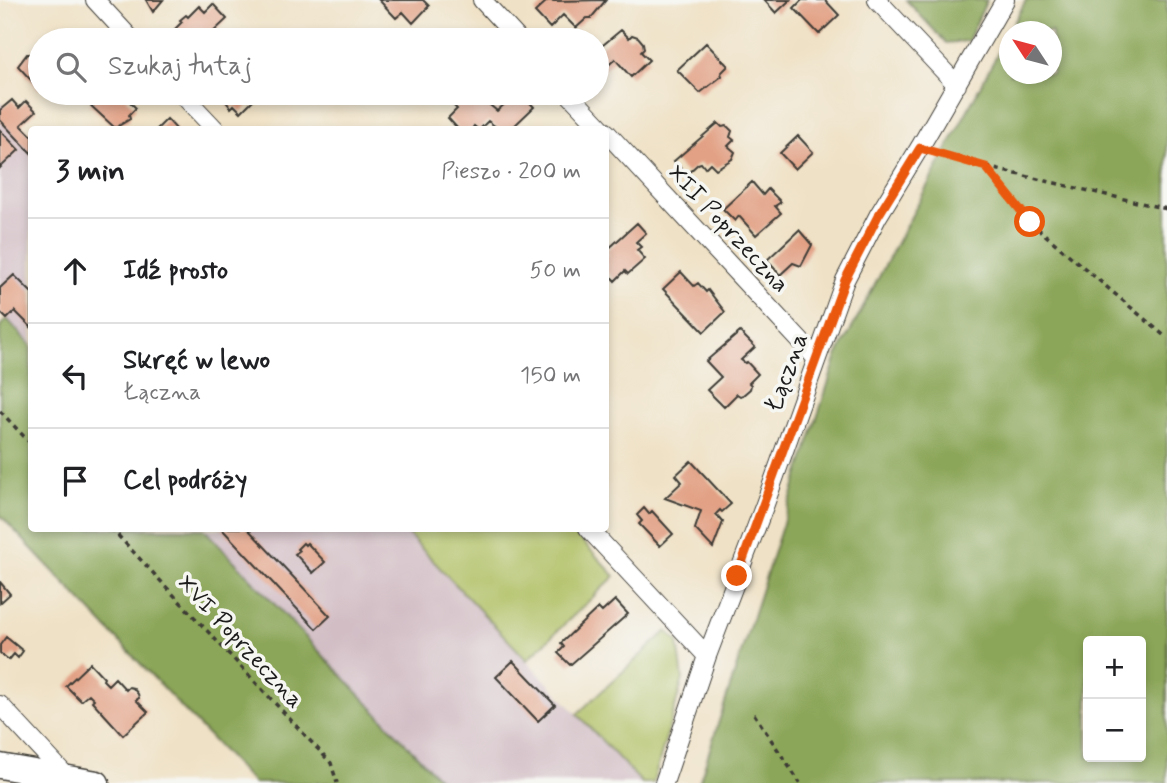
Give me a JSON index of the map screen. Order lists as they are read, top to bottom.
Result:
{
  "streets": {
    "street": ["XII Poprzeczna", "Łączna"],
    "path": ["XVI Poprzeczna"]
  },
  "crossings": [
    ["XII Poprzeczna", "Łączna"]
  ],
  "north": "top left",
  "page": {
    "search": "Szukaj tutaj",
    "heading": ["3 min", "Pieszo · 200 m"],
    "list": [
      ["Idź prosto", "50 m"],
      ["Skręć w lewo", "Łączna", "150 m"],
      "Cel podróży"
    ],
    "map_buttons": ["+", "−"]
  }
}
